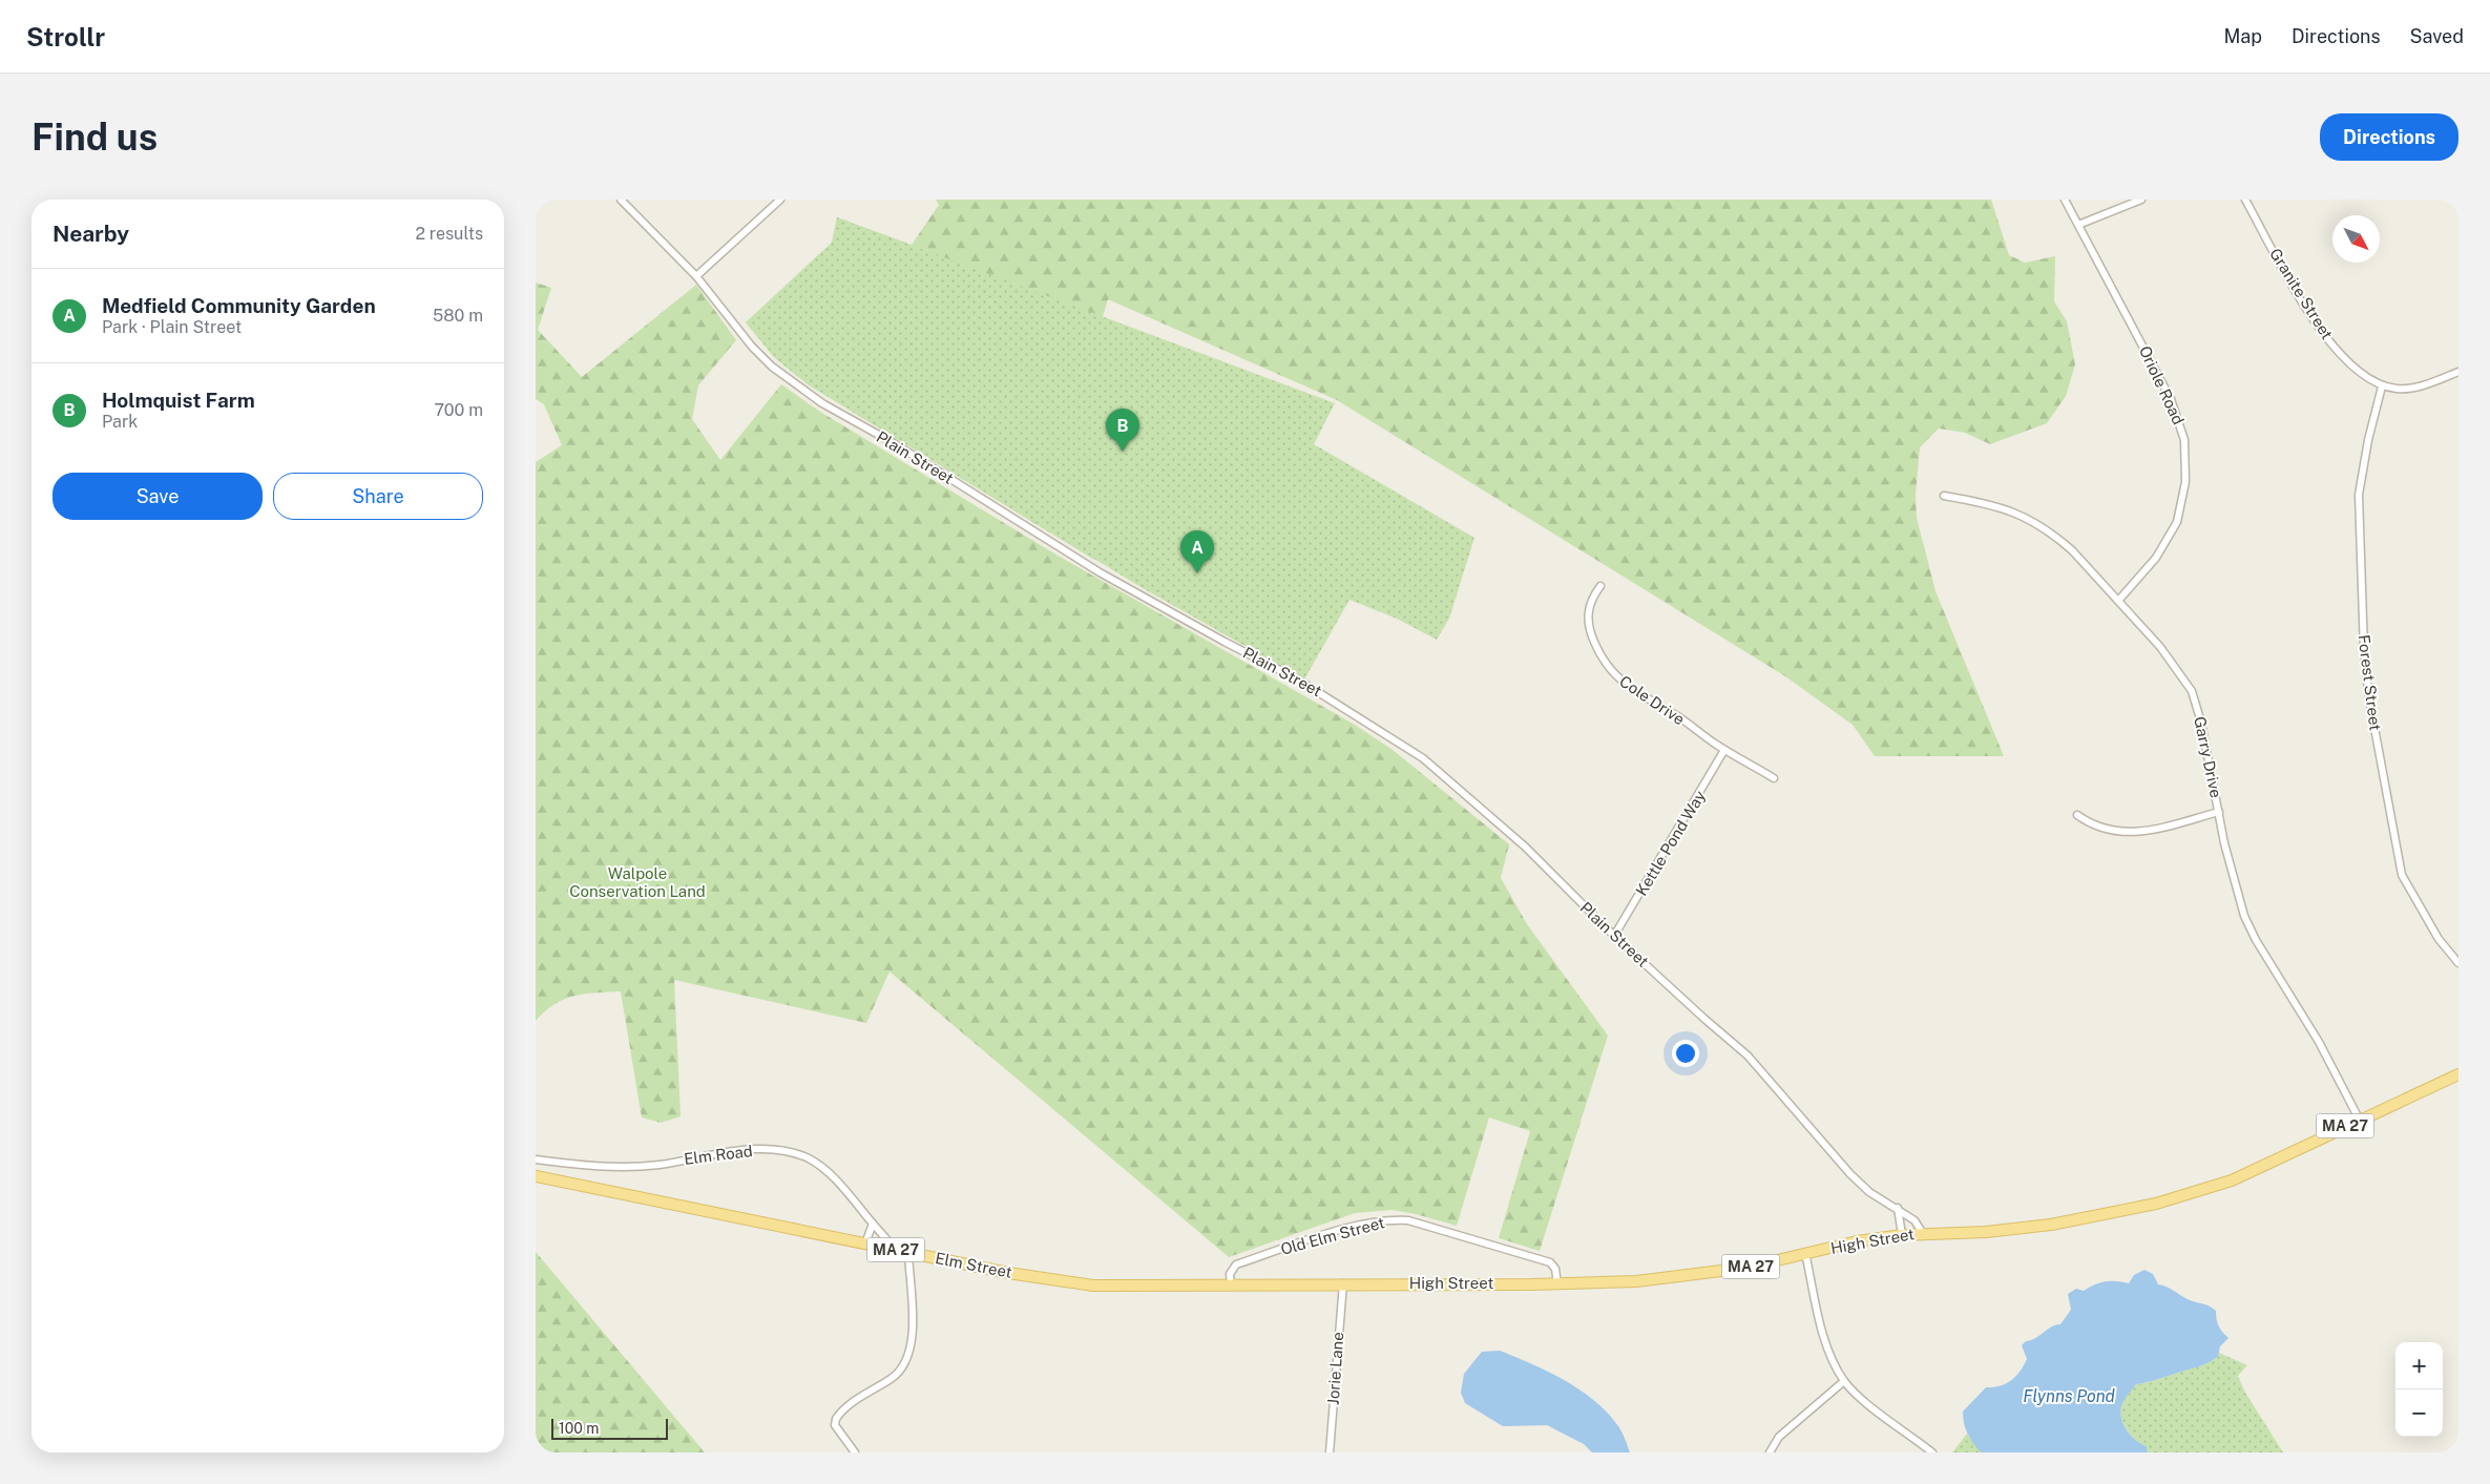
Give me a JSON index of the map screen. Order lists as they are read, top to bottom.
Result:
{
  "streets": {
    "main road": ["MA 27", "High Street", "Elm Street"],
    "street": [
      "Granite Street",
      "Oriole Road",
      "Plain Street",
      "Forest Street",
      "Cole Drive",
      "Garry Drive",
      "Kettle Pond Way",
      "Elm Road",
      "Old Elm Street",
      "Jorie Lane"
    ]
  },
  "crossings": [
    ["Granite Street", "Forest Street"],
    ["Oriole Road", "Garry Drive"],
    ["Plain Street", "Kettle Pond Way"],
    ["Plain Street", "High Street"],
    ["Cole Drive", "Kettle Pond Way"],
    ["Garry Drive", "High Street"],
    ["Elm Road", "Elm Street"],
    ["Old Elm Street", "High Street"],
    ["Old Elm Street", "Elm Street"],
    ["High Street", "Elm Street"],
    ["High Street", "Jorie Lane"]
  ],
  "water": ["Flynns Pond"],
  "parks": ["Walpole Conservation Land"],
  "scale_bar": "100 m",
  "north": "bottom right",
  "page": {
    "header": "Strollr",
    "nav": ["Map", "Directions", "Saved"],
    "buttons": [
      "Directions",
      ["Save", "Share"]
    ],
    "title": "Find us",
    "heading": ["Nearby", "2 results"],
    "list": [
      {
        "mark": "A",
        "name": "Medfield Community Garden",
        "note": "Park · Plain Street",
        "value": "580 m"
      },
      {
        "mark": "B",
        "name": "Holmquist Farm",
        "note": "Park",
        "value": "700 m"
      }
    ],
    "pins": ["B", "A"],
    "map_buttons": ["+", "−"],
    "scale": "100 m"
  }
}
